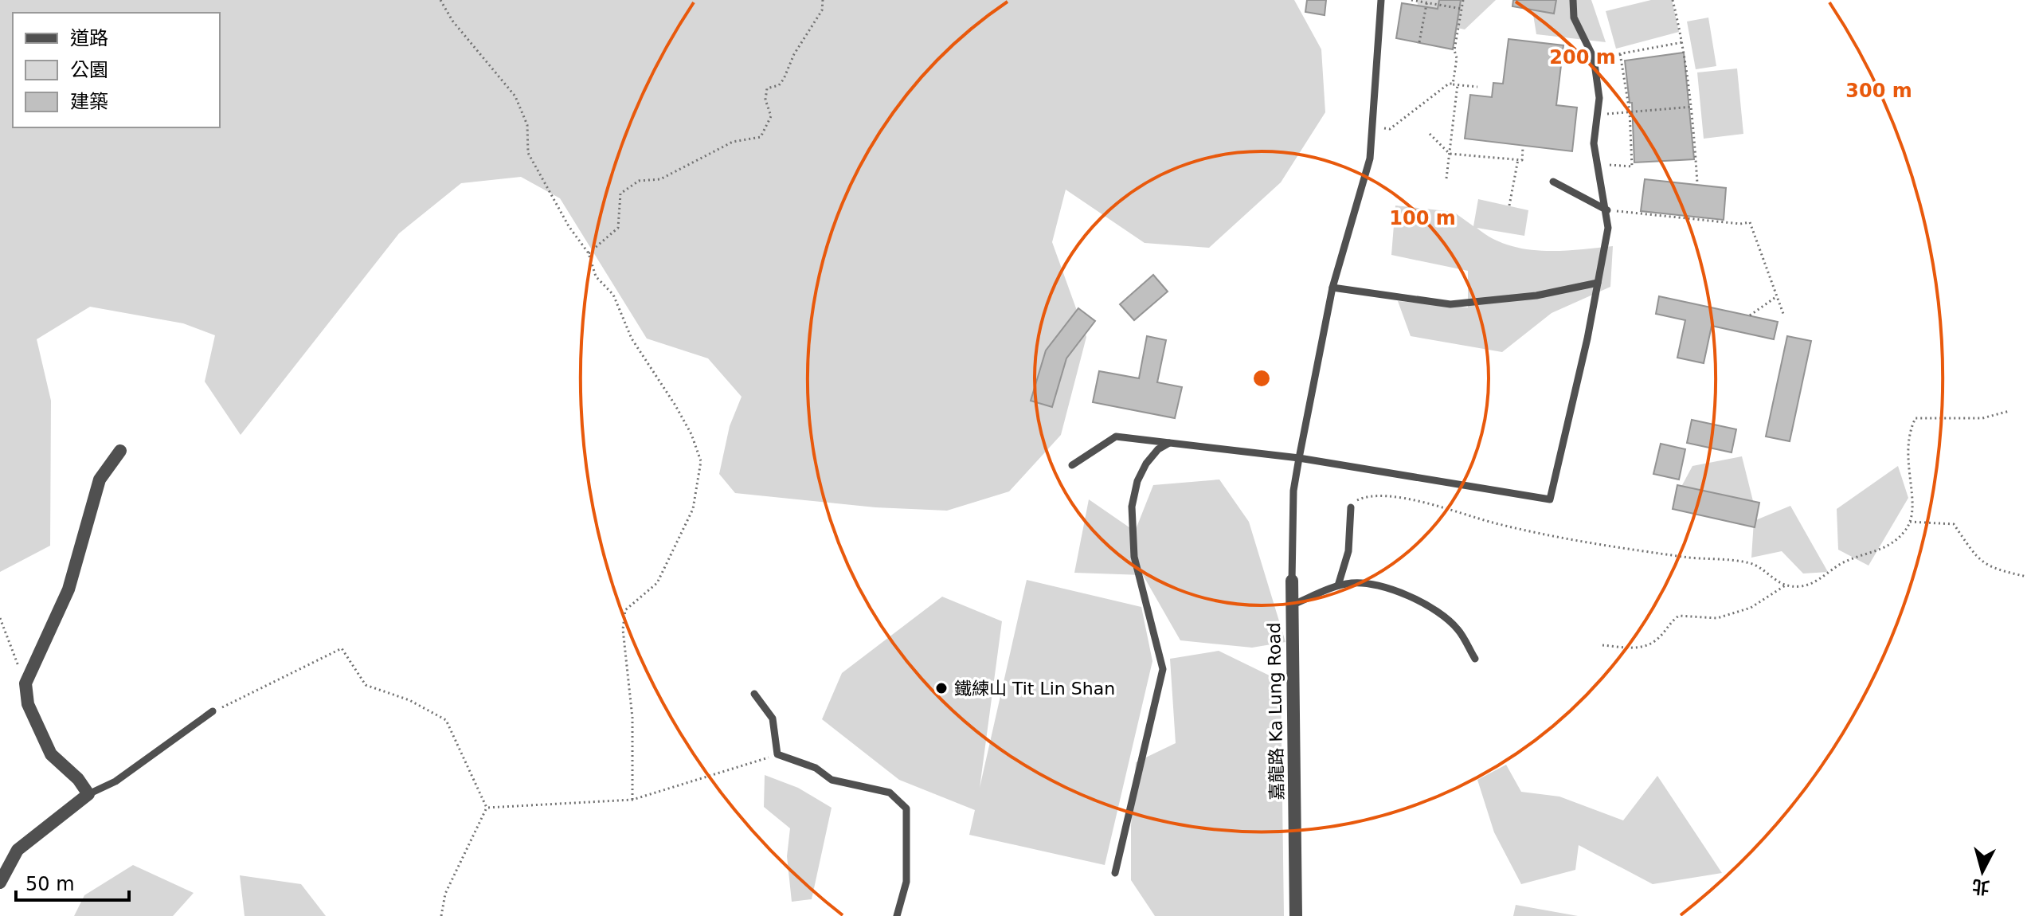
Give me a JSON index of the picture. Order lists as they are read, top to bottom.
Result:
{
  "streets": {
    "street": ["嘉龍路 Ka Lung Road"]
  },
  "places": ["鐵練山 Tit Lin Shan"],
  "legend": ["道路", "公園", "建築"],
  "scale_bar": "50 m",
  "north": "bottom",
  "rings": ["200 m", "300 m", "100 m"]
}
